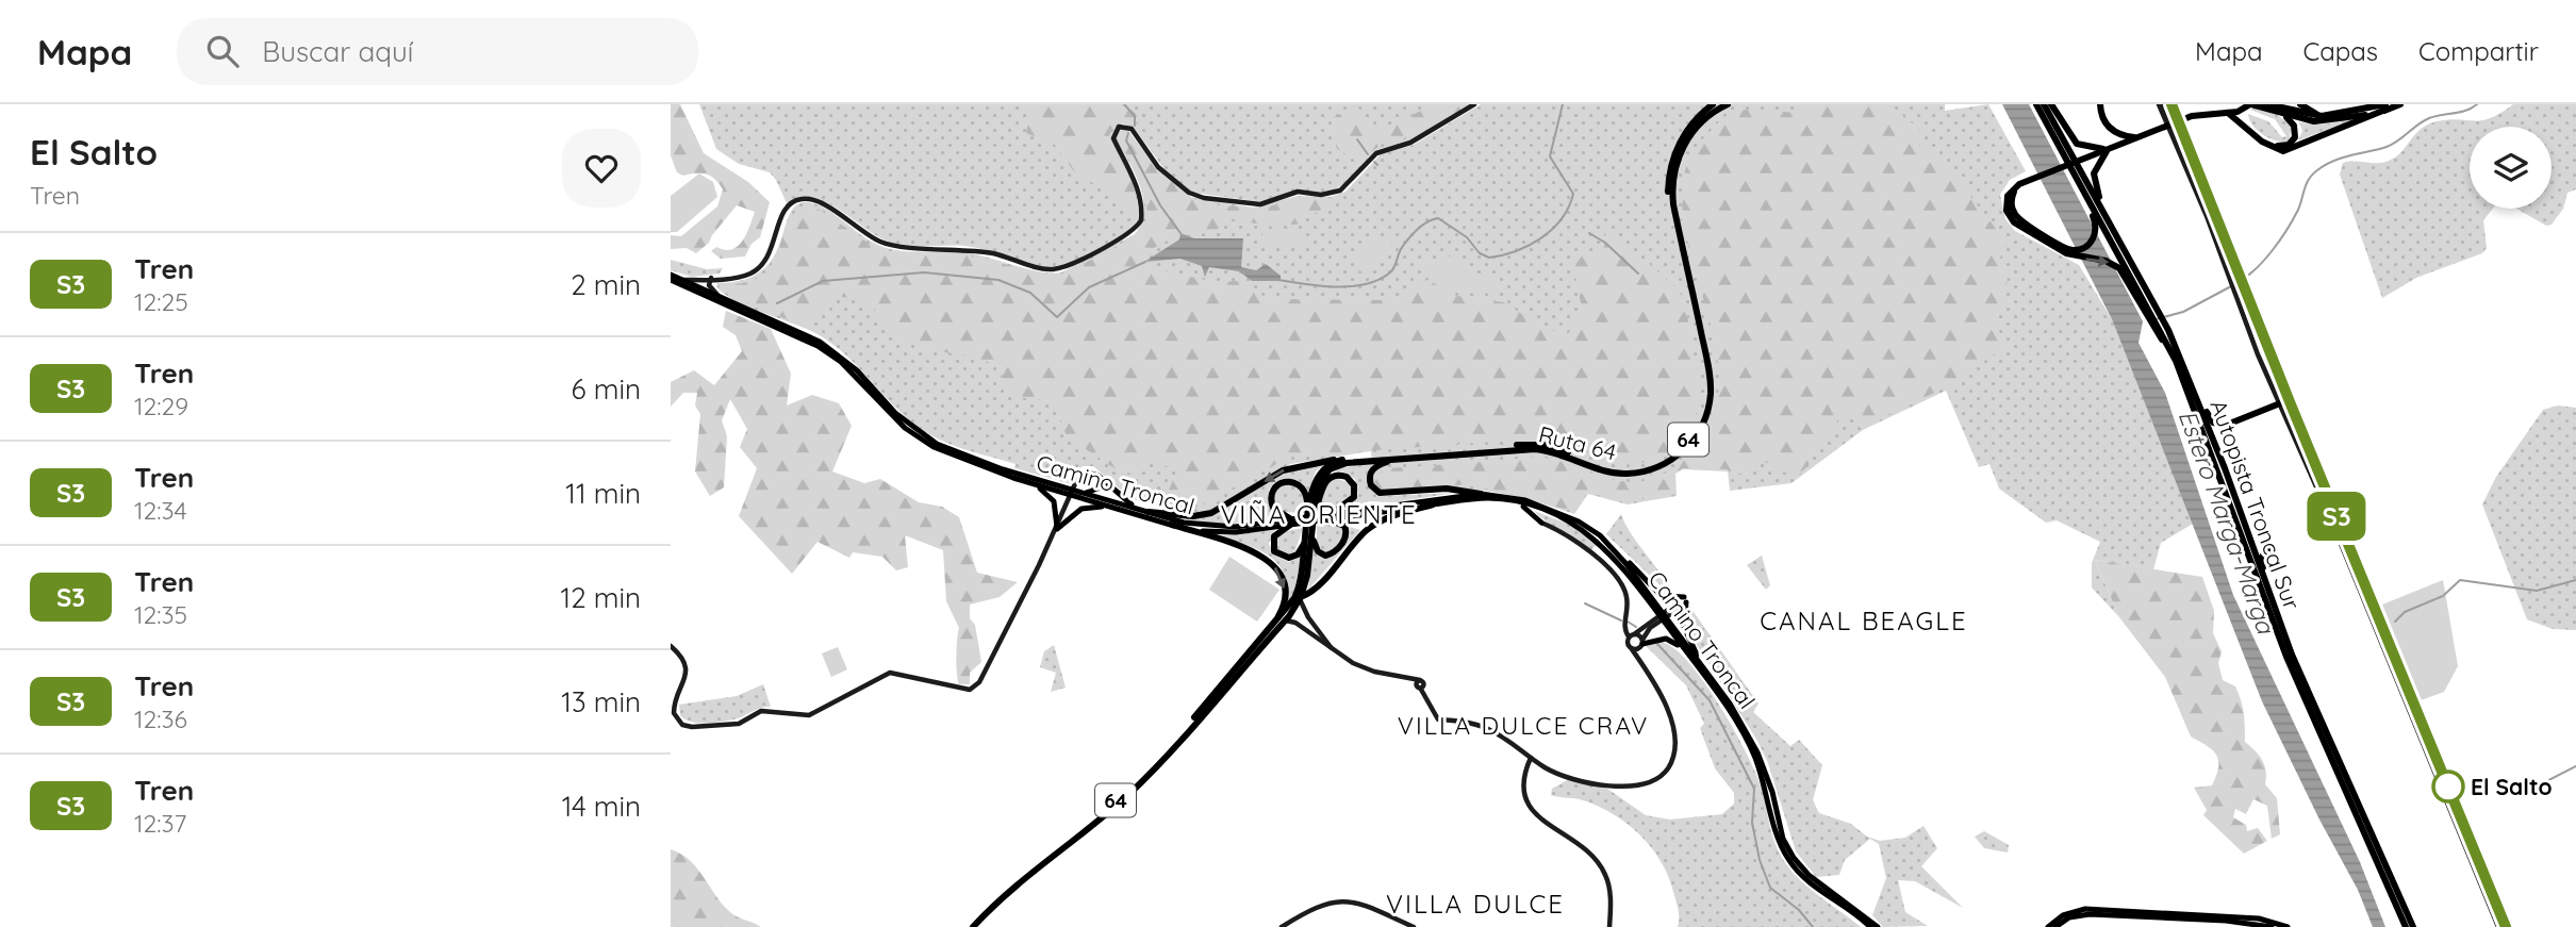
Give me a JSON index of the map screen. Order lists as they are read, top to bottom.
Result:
{
  "streets": {
    "highway": ["64", "Ruta 64", "Autopista Troncal Sur"],
    "main road": ["Camino Troncal"]
  },
  "crossings": [
    ["64", "Ruta 64"],
    ["64", "Camino Troncal"],
    ["Ruta 64", "Camino Troncal"]
  ],
  "districts": [
    "VIÑA ORIENTE",
    "CANAL BEAGLE",
    "VILLA DULCE CRAV",
    "VILLA DULCE"
  ],
  "water": ["Estero Marga-Marga"],
  "places": ["El Salto"],
  "page": {
    "header": "Mapa",
    "search": "Buscar aquí",
    "nav": ["Mapa", "Capas", "Compartir"],
    "heading": ["El Salto", "Tren"],
    "on_map": "S3",
    "list": [
      {
        "mark": "S3",
        "name": "Tren",
        "note": "12:25",
        "value": "2 min"
      },
      {
        "mark": "S3",
        "name": "Tren",
        "note": "12:29",
        "value": "6 min"
      },
      {
        "mark": "S3",
        "name": "Tren",
        "note": "12:34",
        "value": "11 min"
      },
      {
        "mark": "S3",
        "name": "Tren",
        "note": "12:35",
        "value": "12 min"
      },
      {
        "mark": "S3",
        "name": "Tren",
        "note": "12:36",
        "value": "13 min"
      },
      {
        "mark": "S3",
        "name": "Tren",
        "note": "12:37",
        "value": "14 min"
      }
    ]
  }
}
